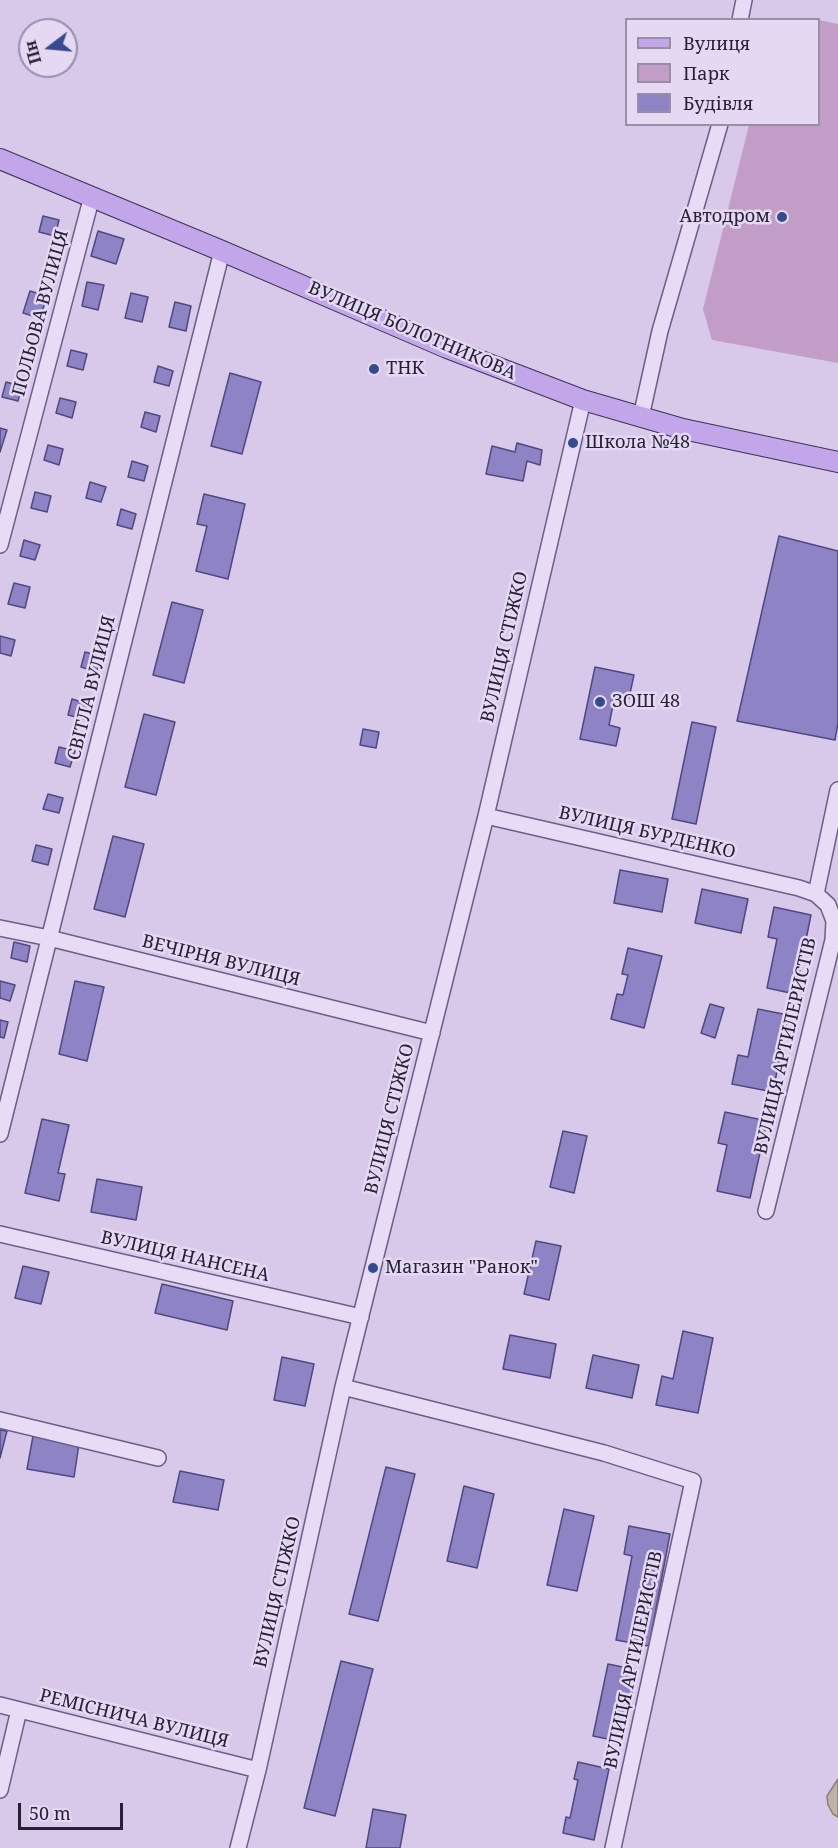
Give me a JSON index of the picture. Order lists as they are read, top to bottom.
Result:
{
  "streets": {
    "main road": ["ВУЛИЦЯ БОЛОТНИКОВА"],
    "street": [
      "ПОЛЬОВА ВУЛИЦЯ",
      "ВУЛИЦЯ СТІЖКО",
      "СВІТЛА ВУЛИЦЯ",
      "ВУЛИЦЯ БУРДЕНКО",
      "ВЕЧІРНЯ ВУЛИЦЯ",
      "ВУЛИЦЯ АРТИЛЕРИСТІВ",
      "ВУЛИЦЯ НАНСЕНА",
      "РЕМІСНИЧА ВУЛИЦЯ"
    ]
  },
  "crossings": [
    ["ПОЛЬОВА ВУЛИЦЯ", "ВУЛИЦЯ БОЛОТНИКОВА"],
    ["ВУЛИЦЯ БОЛОТНИКОВА", "ВУЛИЦЯ СТІЖКО"],
    ["ВУЛИЦЯ БОЛОТНИКОВА", "СВІТЛА ВУЛИЦЯ"],
    ["ВУЛИЦЯ СТІЖКО", "ВУЛИЦЯ БУРДЕНКО"],
    ["ВУЛИЦЯ СТІЖКО", "ВЕЧІРНЯ ВУЛИЦЯ"],
    ["ВУЛИЦЯ СТІЖКО", "ВУЛИЦЯ АРТИЛЕРИСТІВ"],
    ["ВУЛИЦЯ СТІЖКО", "ВУЛИЦЯ НАНСЕНА"],
    ["ВУЛИЦЯ СТІЖКО", "РЕМІСНИЧА ВУЛИЦЯ"],
    ["СВІТЛА ВУЛИЦЯ", "ВЕЧІРНЯ ВУЛИЦЯ"],
    ["ВУЛИЦЯ БУРДЕНКО", "ВУЛИЦЯ АРТИЛЕРИСТІВ"]
  ],
  "places": [
    "Автодром",
    "ТНК",
    "Школа №48",
    "ЗОШ 48",
    "Магазин \"Ранок\""
  ],
  "legend": ["Вулиця", "Парк", "Будівля"],
  "scale_bar": "50 m",
  "north": "left"
}
